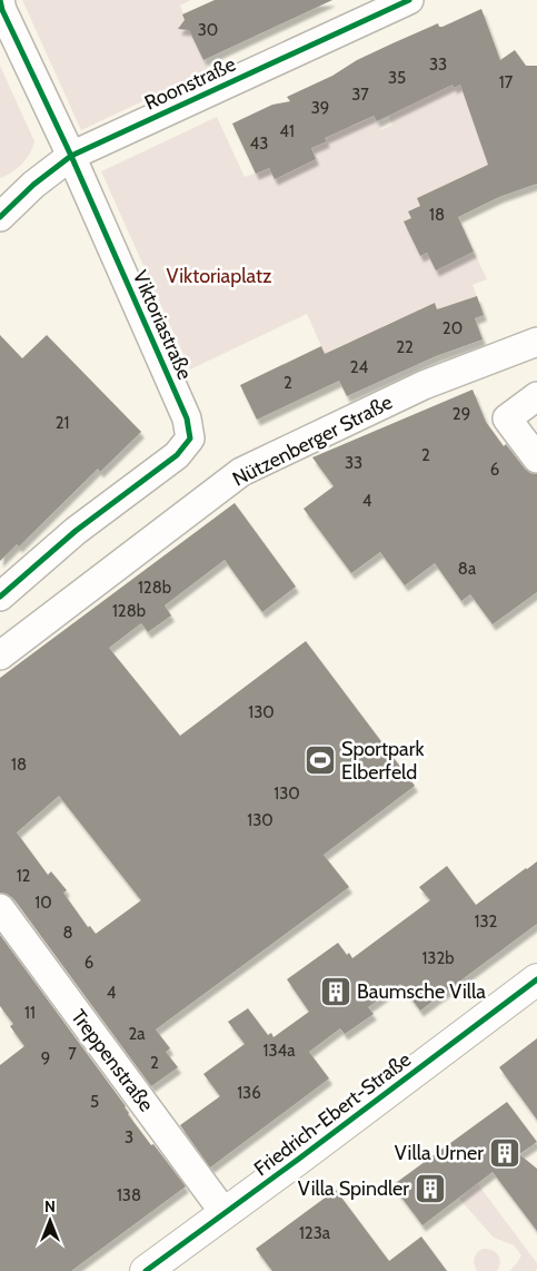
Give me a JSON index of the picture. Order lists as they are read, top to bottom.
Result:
{
  "streets": {
    "main road": ["Friedrich-Ebert-Straße"],
    "street": [
      "Roonstraße",
      "Viktoriastraße",
      "Nützenberger Straße",
      "Treppenstraße"
    ]
  },
  "crossings": [
    ["Roonstraße", "Viktoriastraße"],
    ["Treppenstraße", "Friedrich-Ebert-Straße"]
  ],
  "parks": ["Viktoriaplatz"],
  "places": {
    "sports": ["Sportpark Elberfeld"],
    "building": ["Baumsche Villa", "Villa Urner", "Villa Spindler"]
  },
  "house_numbers": [
    "30",
    "33",
    "35",
    "17",
    "37",
    "39",
    "41",
    "43",
    "18",
    "20",
    "22",
    "24",
    "2",
    "29",
    "21",
    "2",
    "33",
    "6",
    "4",
    "8a",
    "128b",
    "128b",
    "130",
    "18",
    "130",
    "130",
    "12",
    "10",
    "132",
    "8",
    "132b",
    "6",
    "4",
    "11",
    "2a",
    "134a",
    "7",
    "9",
    "2",
    "136",
    "5",
    "3",
    "138",
    "123a"
  ],
  "north": "top"
}
